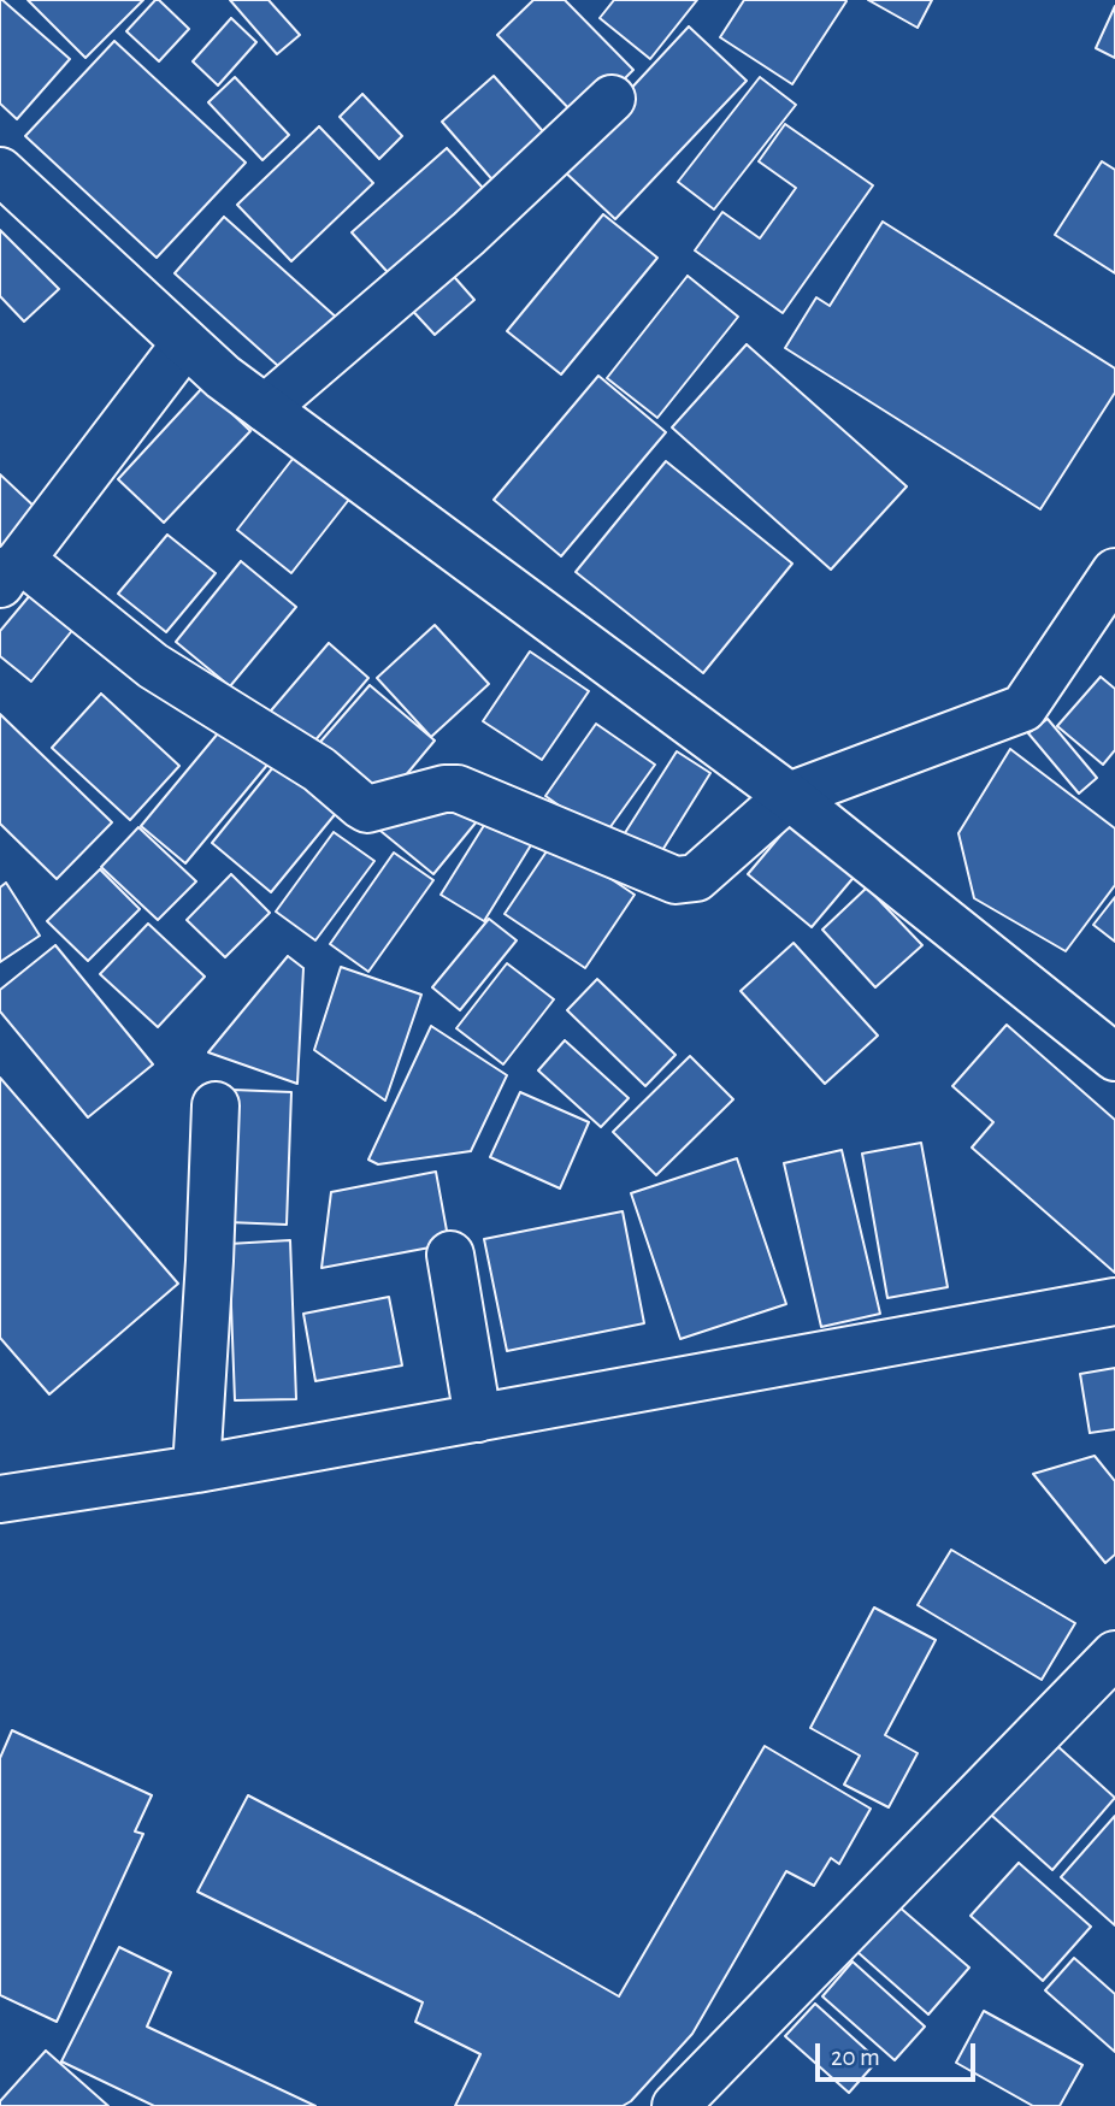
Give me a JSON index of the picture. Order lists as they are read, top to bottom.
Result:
{
  "scale_bar": "20 m"
}
